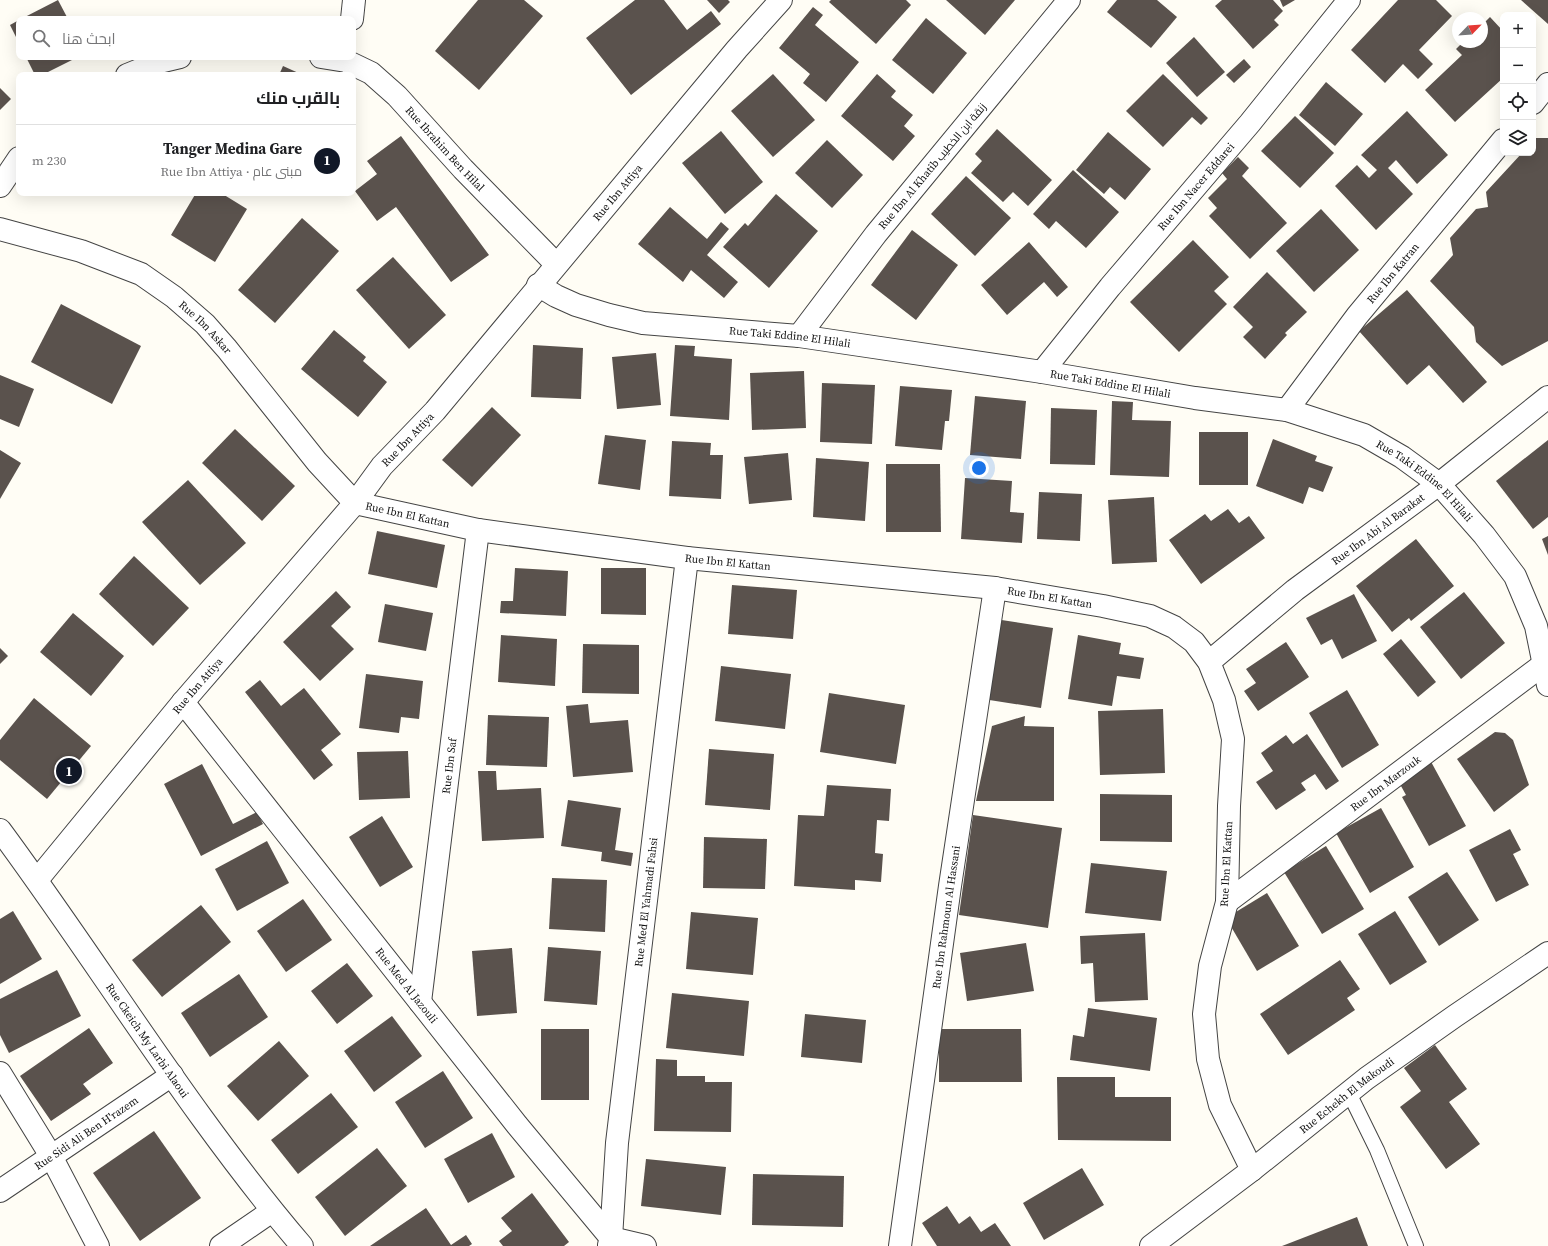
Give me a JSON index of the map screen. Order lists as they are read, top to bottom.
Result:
{
  "streets": {
    "street": [
      "Rue Ibrahim Ben Hilal",
      "Rue Ibn Al Khatib زنقة ابن الخطيب",
      "Rue Ibn Nacer Eddarei",
      "Rue Ibn Attiya",
      "Rue Ibn Katran",
      "Rue Ibn Askar",
      "Rue Taki Eddine El Hilali",
      "Rue Ibn El Kattan",
      "Rue Ibn Abi Al Barakat",
      "Rue Ibn Saf",
      "Rue Ibn Marzouk",
      "Rue Med El Yahmadi Fahsi",
      "Rue Ibn Rahmoun Al Hassani",
      "Rue Med Al Jazouli",
      "Rue Ckeich My Larbi Alaoui",
      "Rue Echekh El Makoudi",
      "Rue Sidi Ali Ben H'razem"
    ]
  },
  "crossings": [
    ["Rue Ibrahim Ben Hilal", "Rue Ibn Attiya"],
    ["Rue Ibn Al Khatib زنقة ابن الخطيب", "Rue Taki Eddine El Hilali"],
    ["Rue Ibn Nacer Eddarei", "Rue Taki Eddine El Hilali"],
    ["Rue Ibn Attiya", "Rue Ibn Askar"],
    ["Rue Ibn Attiya", "Rue Taki Eddine El Hilali"],
    ["Rue Ibn Attiya", "Rue Ibn El Kattan"],
    ["Rue Ibn Attiya", "Rue Med Al Jazouli"],
    ["Rue Ibn Attiya", "Rue Ckeich My Larbi Alaoui"],
    ["Rue Ibn Katran", "Rue Taki Eddine El Hilali"],
    ["Rue Ibn Askar", "Rue Ibn El Kattan"],
    ["Rue Taki Eddine El Hilali", "Rue Ibn Abi Al Barakat"],
    ["Rue Taki Eddine El Hilali", "Rue Ibn Marzouk"],
    ["Rue Ibn El Kattan", "Rue Ibn Abi Al Barakat"],
    ["Rue Ibn El Kattan", "Rue Ibn Saf"],
    ["Rue Ibn El Kattan", "Rue Ibn Marzouk"],
    ["Rue Ibn El Kattan", "Rue Med El Yahmadi Fahsi"],
    ["Rue Ibn El Kattan", "Rue Ibn Rahmoun Al Hassani"],
    ["Rue Ibn El Kattan", "Rue Echekh El Makoudi"],
    ["Rue Ibn Saf", "Rue Med Al Jazouli"],
    ["Rue Med El Yahmadi Fahsi", "Rue Med Al Jazouli"],
    ["Rue Ckeich My Larbi Alaoui", "Rue Sidi Ali Ben H'razem"]
  ],
  "north": "top right",
  "page": {
    "map_buttons": ["+", "−"],
    "search": "ابحث هنا",
    "heading": "بالقرب منك",
    "list": [
      {
        "mark": "1",
        "name": "Tanger Medina Gare",
        "note": "مبنى عام · Rue Ibn Attiya",
        "value": "230 m"
      }
    ],
    "pins": "1"
  }
}
